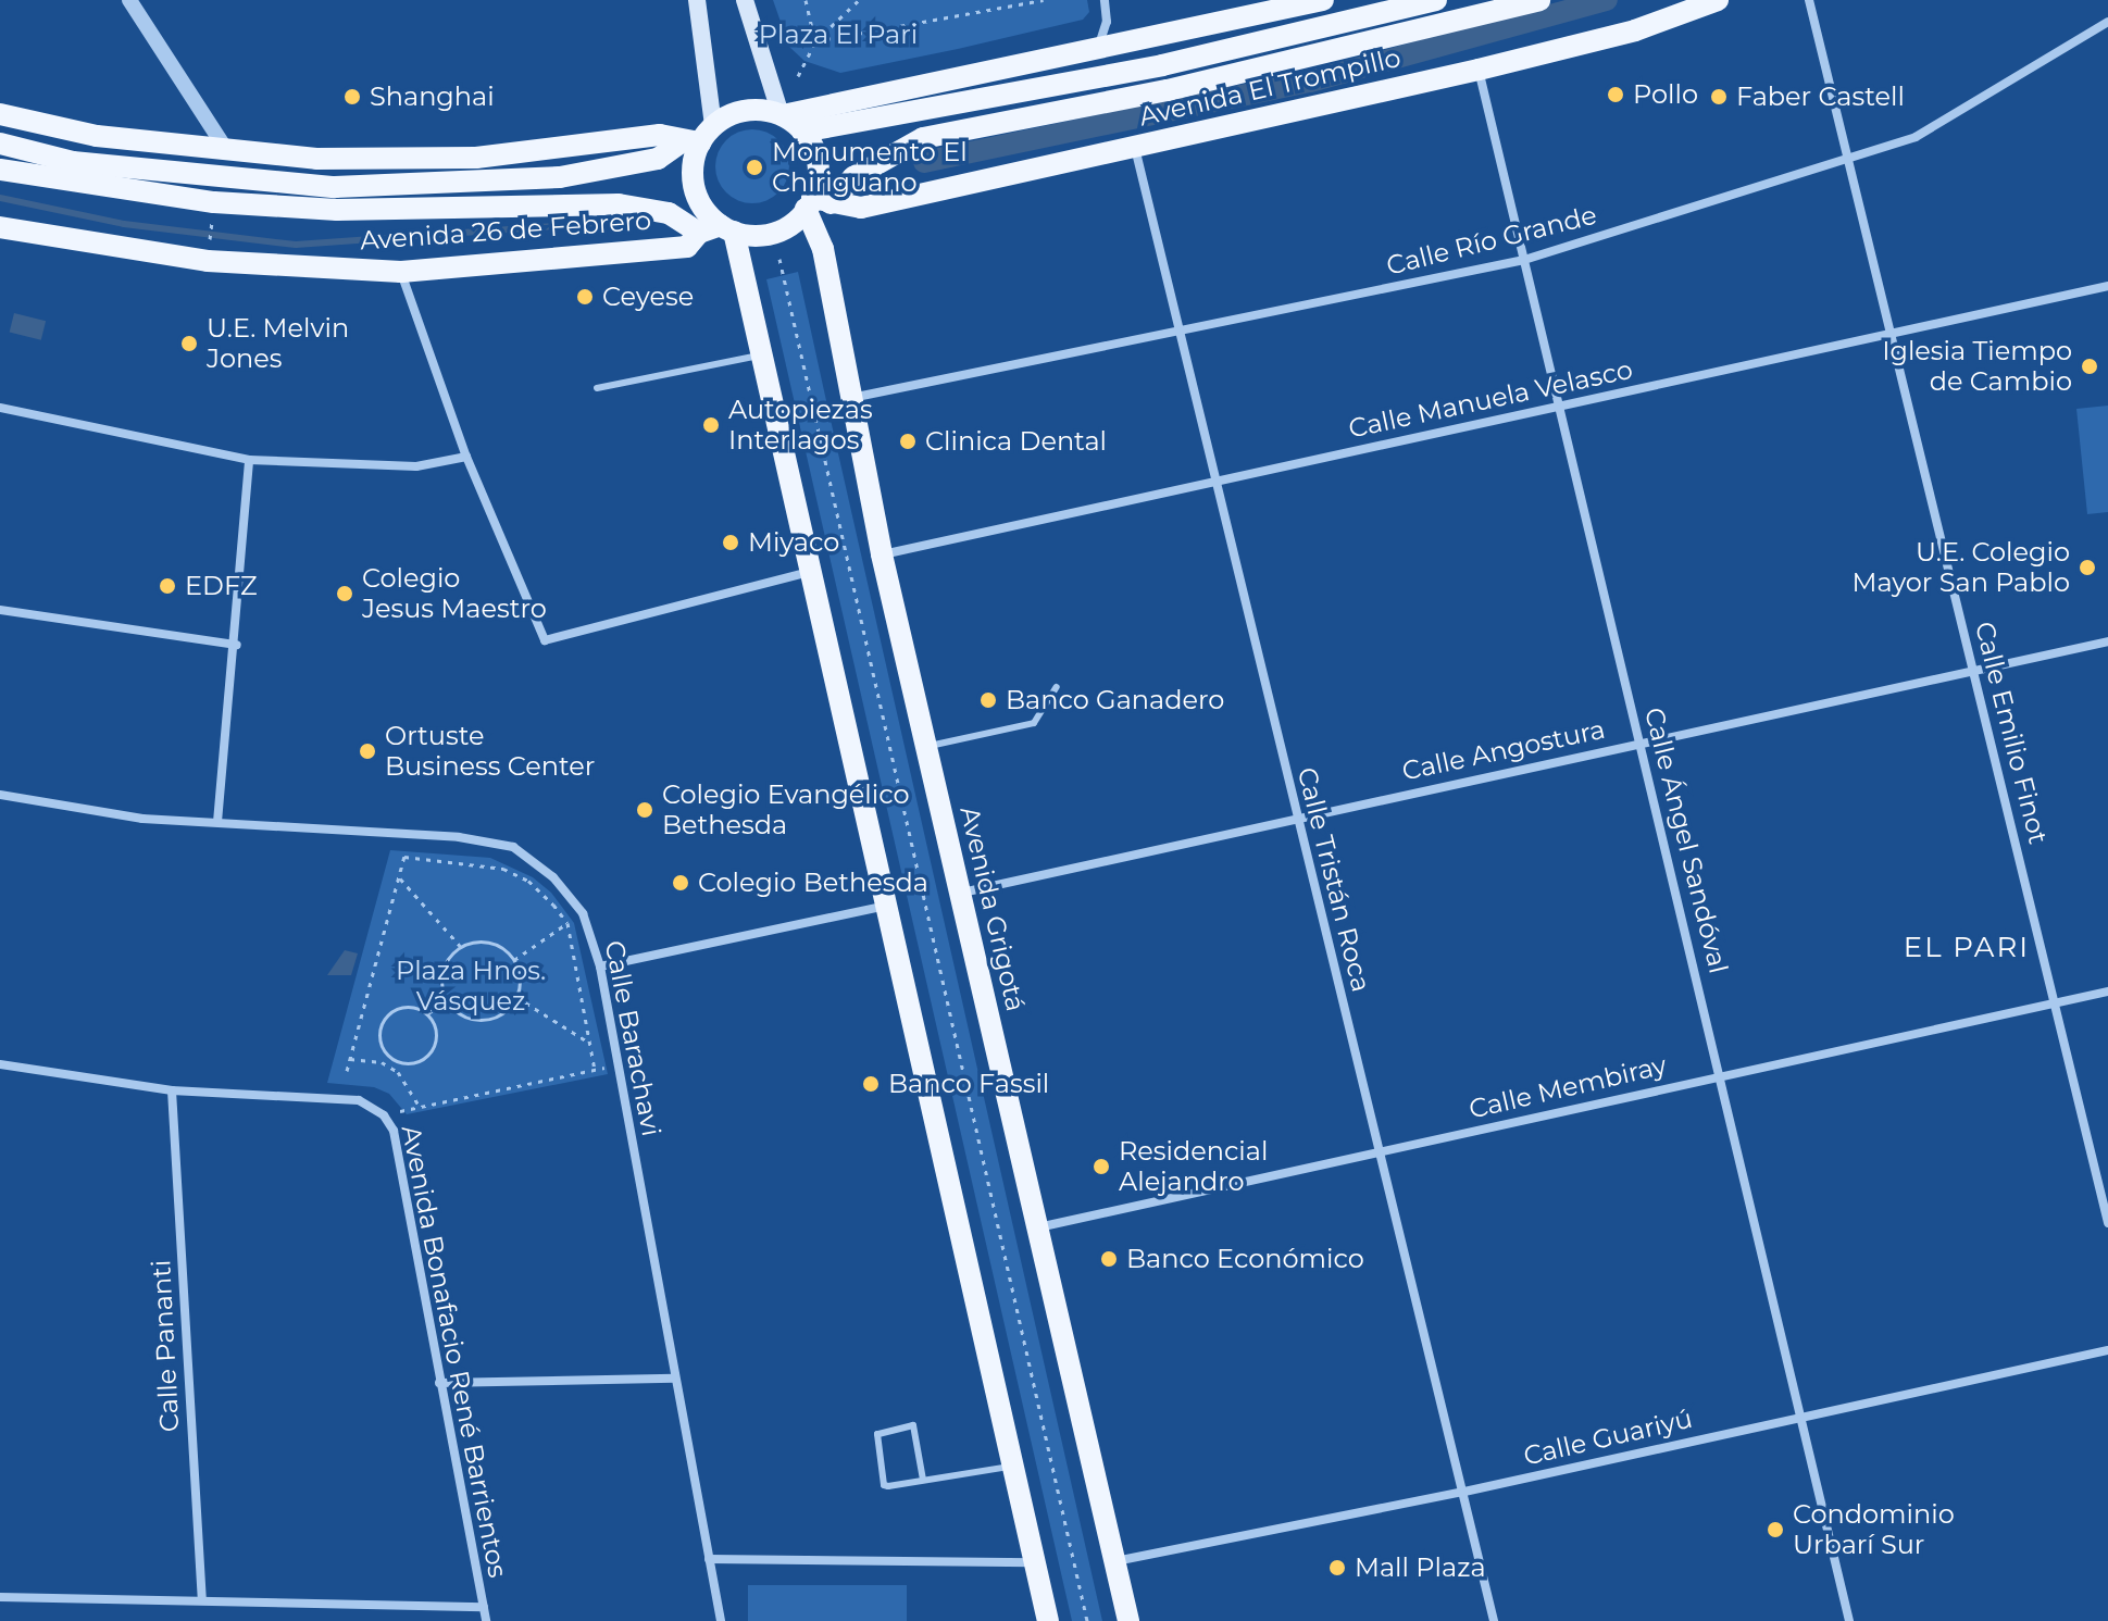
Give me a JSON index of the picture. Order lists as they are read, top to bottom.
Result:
{
  "streets": {
    "main road": ["Avenida El Trompillo", "Avenida 26 de Febrero", "Avenida Grigotá"],
    "street": [
      "Calle Río Grande",
      "Calle Manuela Velasco",
      "Calle Emilio Finot",
      "Calle Angostura",
      "Calle Ángel Sandóval",
      "Calle Tristán Roca",
      "Calle Barachavi",
      "Calle Membiray",
      "Calle Pananti",
      "Avenida Bonafacio René Barrientos",
      "Calle Guariyú"
    ]
  },
  "crossings": [
    ["Avenida El Trompillo", "Avenida 26 de Febrero"],
    ["Avenida El Trompillo", "Calle Ángel Sandóval"],
    ["Avenida El Trompillo", "Calle Tristán Roca"],
    ["Avenida El Trompillo", "Avenida Grigotá"],
    ["Avenida 26 de Febrero", "Avenida Grigotá"],
    ["Calle Río Grande", "Calle Emilio Finot"],
    ["Calle Río Grande", "Calle Ángel Sandóval"],
    ["Calle Río Grande", "Calle Tristán Roca"],
    ["Calle Río Grande", "Avenida Grigotá"],
    ["Calle Manuela Velasco", "Calle Emilio Finot"],
    ["Calle Manuela Velasco", "Calle Ángel Sandóval"],
    ["Calle Manuela Velasco", "Calle Tristán Roca"],
    ["Calle Manuela Velasco", "Avenida Grigotá"],
    ["Calle Emilio Finot", "Calle Angostura"],
    ["Calle Emilio Finot", "Calle Membiray"],
    ["Calle Angostura", "Calle Ángel Sandóval"],
    ["Calle Angostura", "Calle Tristán Roca"],
    ["Calle Angostura", "Avenida Grigotá"],
    ["Calle Ángel Sandóval", "Calle Membiray"],
    ["Calle Ángel Sandóval", "Calle Guariyú"],
    ["Calle Tristán Roca", "Calle Membiray"],
    ["Calle Tristán Roca", "Calle Guariyú"],
    ["Avenida Grigotá", "Calle Membiray"],
    ["Avenida Grigotá", "Calle Guariyú"],
    ["Calle Pananti", "Avenida Bonafacio René Barrientos"]
  ],
  "districts": ["EL PARI"],
  "parks": ["Plaza El Pari", "Plaza Hnos. Vásquez"],
  "places": [
    "Pollo",
    "Shanghai",
    "Faber Castell",
    "Monumento El Chiriguano",
    "Ceyese",
    "U.E. Melvin Jones",
    "Iglesia Tiempo de Cambio",
    "Autopiezas Interlagos",
    "Clinica Dental",
    "Miyaco",
    "U.E. Colegio Mayor San Pablo",
    "EDFZ",
    "Colegio Jesus Maestro",
    "Banco Ganadero",
    "Ortuste Business Center",
    "Colegio Evangélico Bethesda",
    "Colegio Bethesda",
    "Banco Fassil",
    "Residencial Alejandro",
    "Banco Económico",
    "Condominio Urbarí Sur",
    "Mall Plaza"
  ]
}
